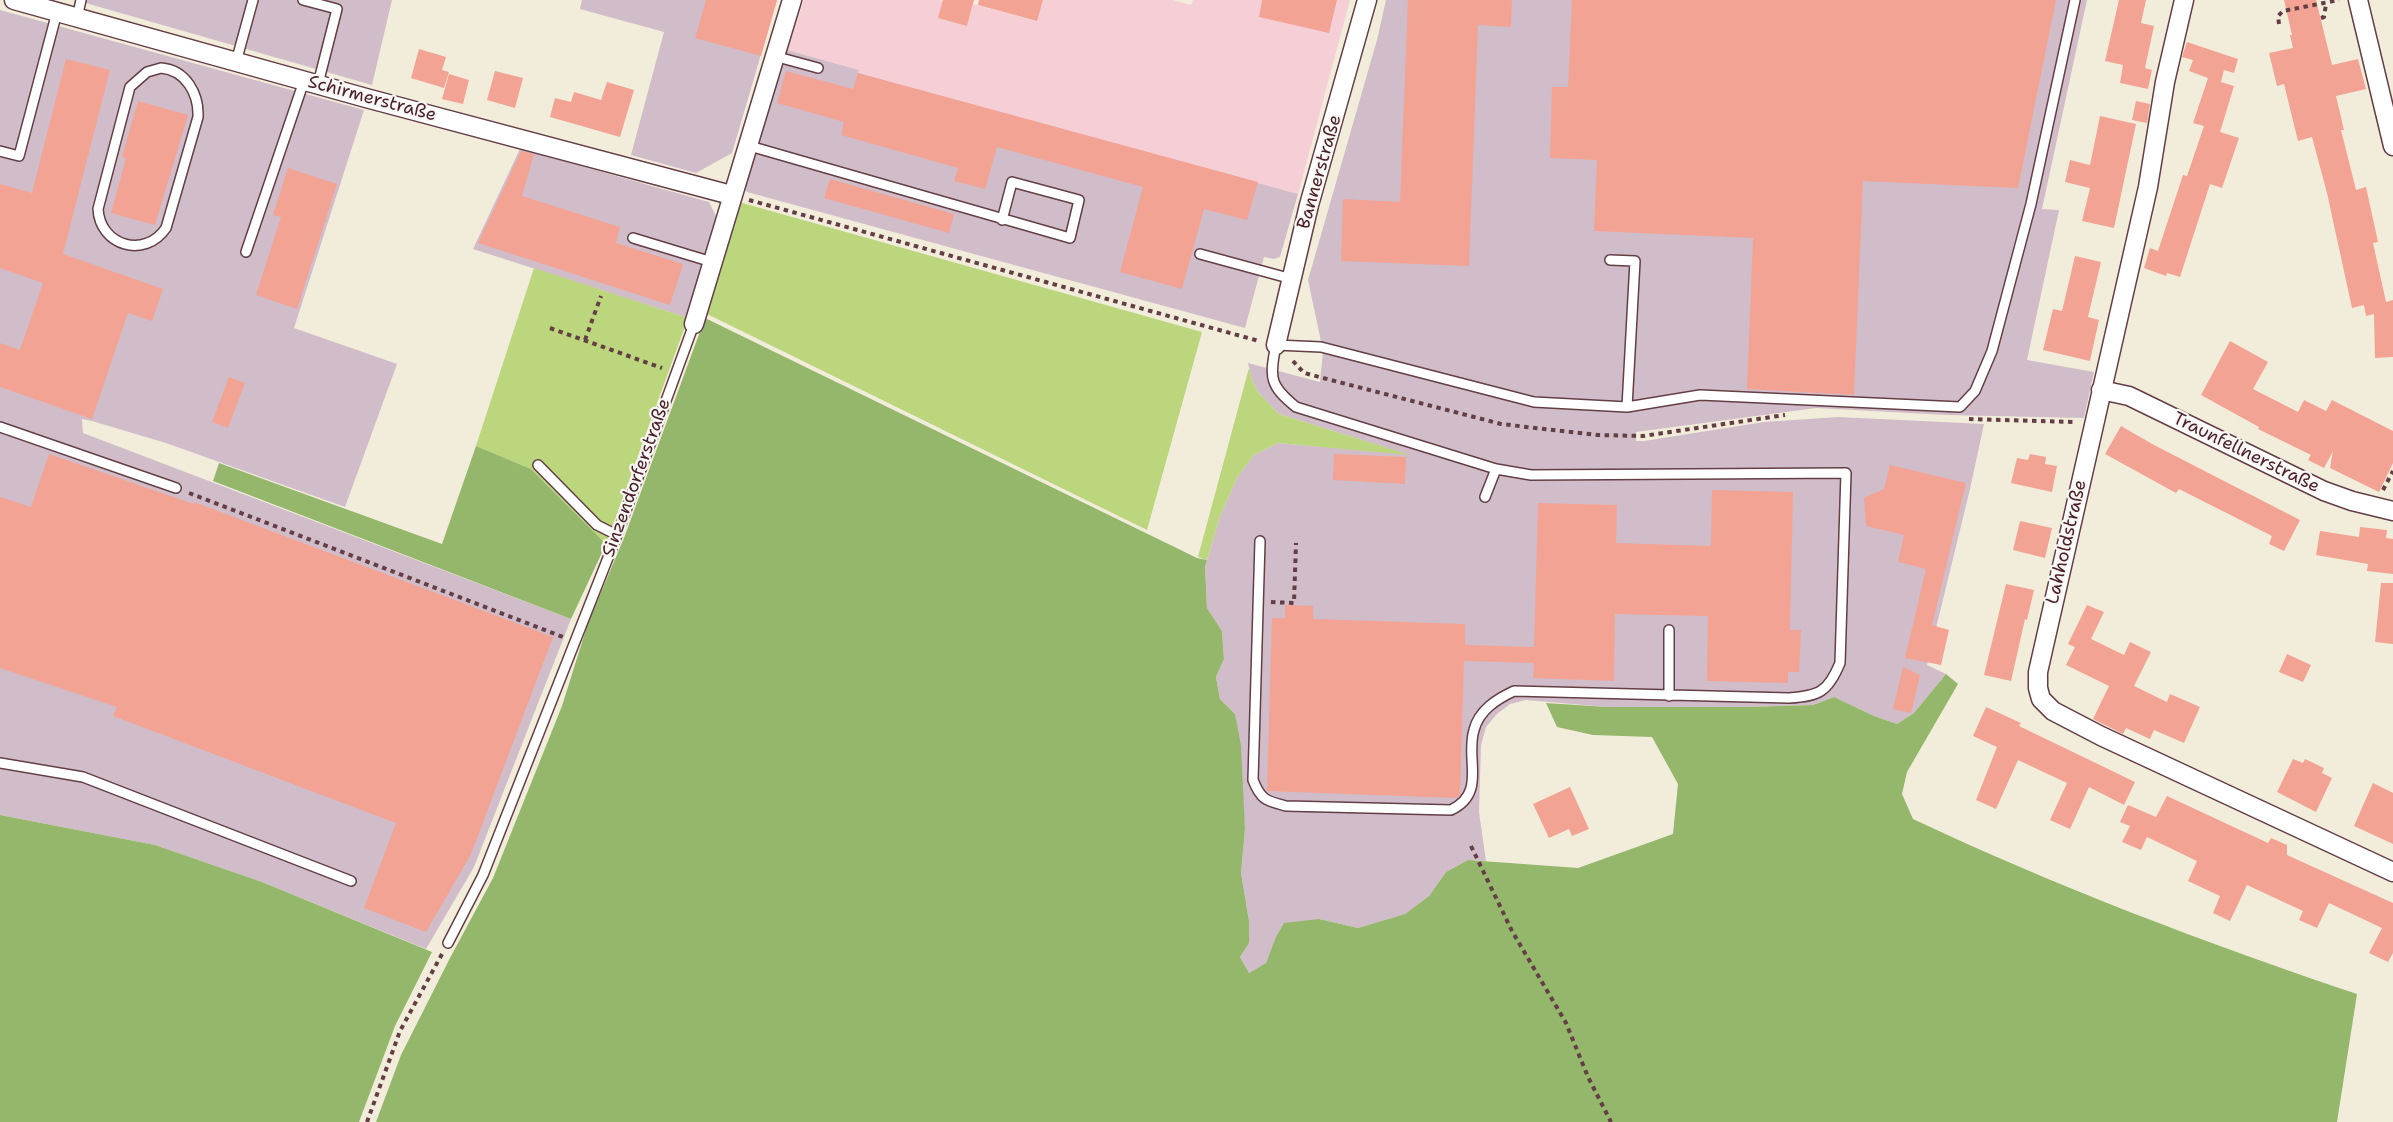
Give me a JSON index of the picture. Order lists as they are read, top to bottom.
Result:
{
  "streets": {
    "street": [
      "Schirmerstraße",
      "Bannerstraße",
      "Traunfellnerstraße",
      "Sinzendorferstraße",
      "Lahholdstraße"
    ]
  },
  "crossings": [
    ["Schirmerstraße", "Sinzendorferstraße"],
    ["Traunfellnerstraße", "Lahholdstraße"]
  ]
}
